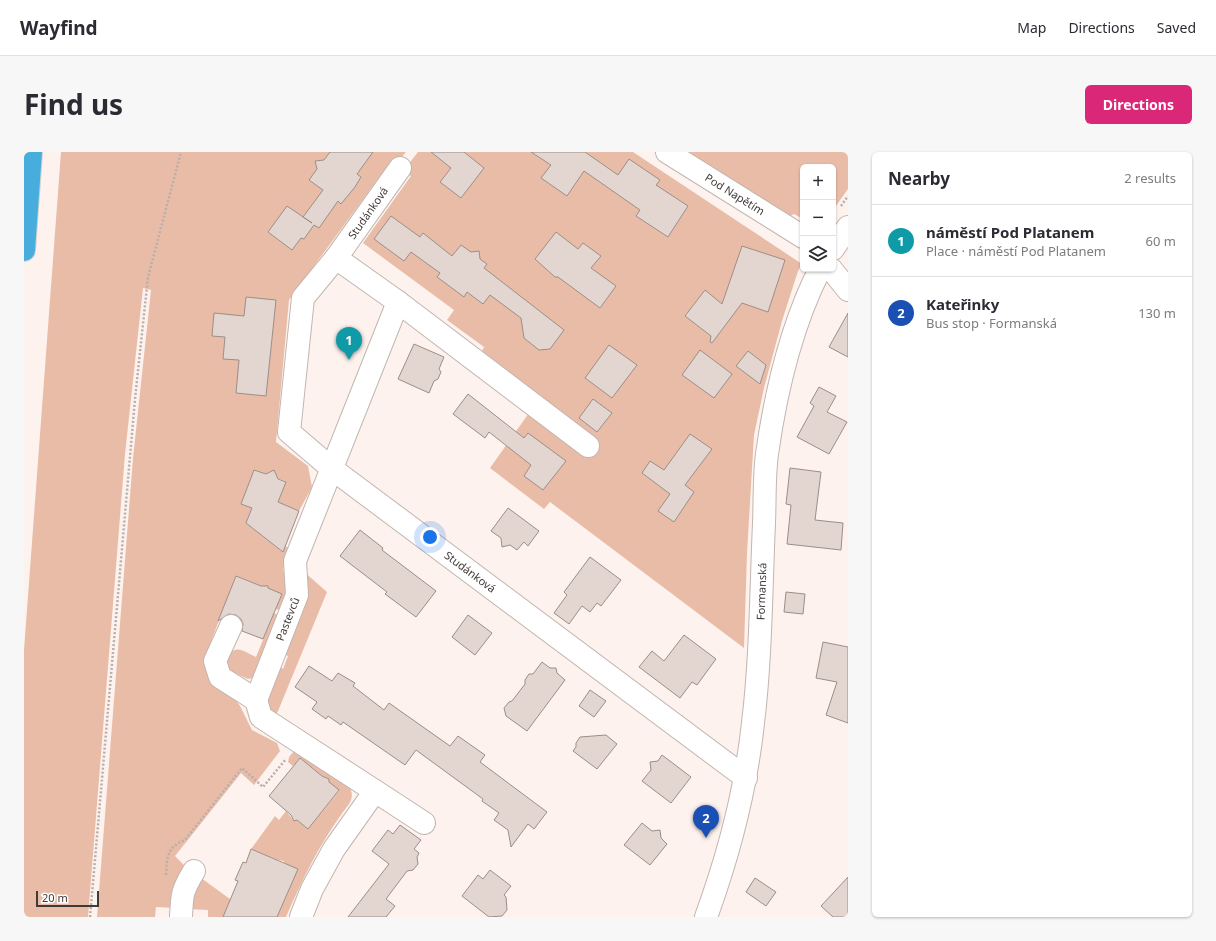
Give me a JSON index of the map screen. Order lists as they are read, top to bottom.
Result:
{
  "streets": {
    "street": [
      "Pod Napětím",
      "Studánková",
      "Formanská",
      "Pastevců"
    ]
  },
  "crossings": [
    ["Studánková", "Formanská"],
    ["Studánková", "Pastevců"]
  ],
  "scale_bar": "20 m",
  "page": {
    "header": "Wayfind",
    "nav": ["Map", "Directions", "Saved"],
    "title": "Find us",
    "buttons": "Directions",
    "heading": ["Nearby", "2 results"],
    "map_buttons": ["+", "−"],
    "list": [
      {
        "mark": "1",
        "name": "náměstí Pod Platanem",
        "note": "Place · náměstí Pod Platanem",
        "value": "60 m"
      },
      {
        "mark": "2",
        "name": "Kateřinky",
        "note": "Bus stop · Formanská",
        "value": "130 m"
      }
    ],
    "pins": ["1", "2"],
    "scale": "20 m"
  }
}
